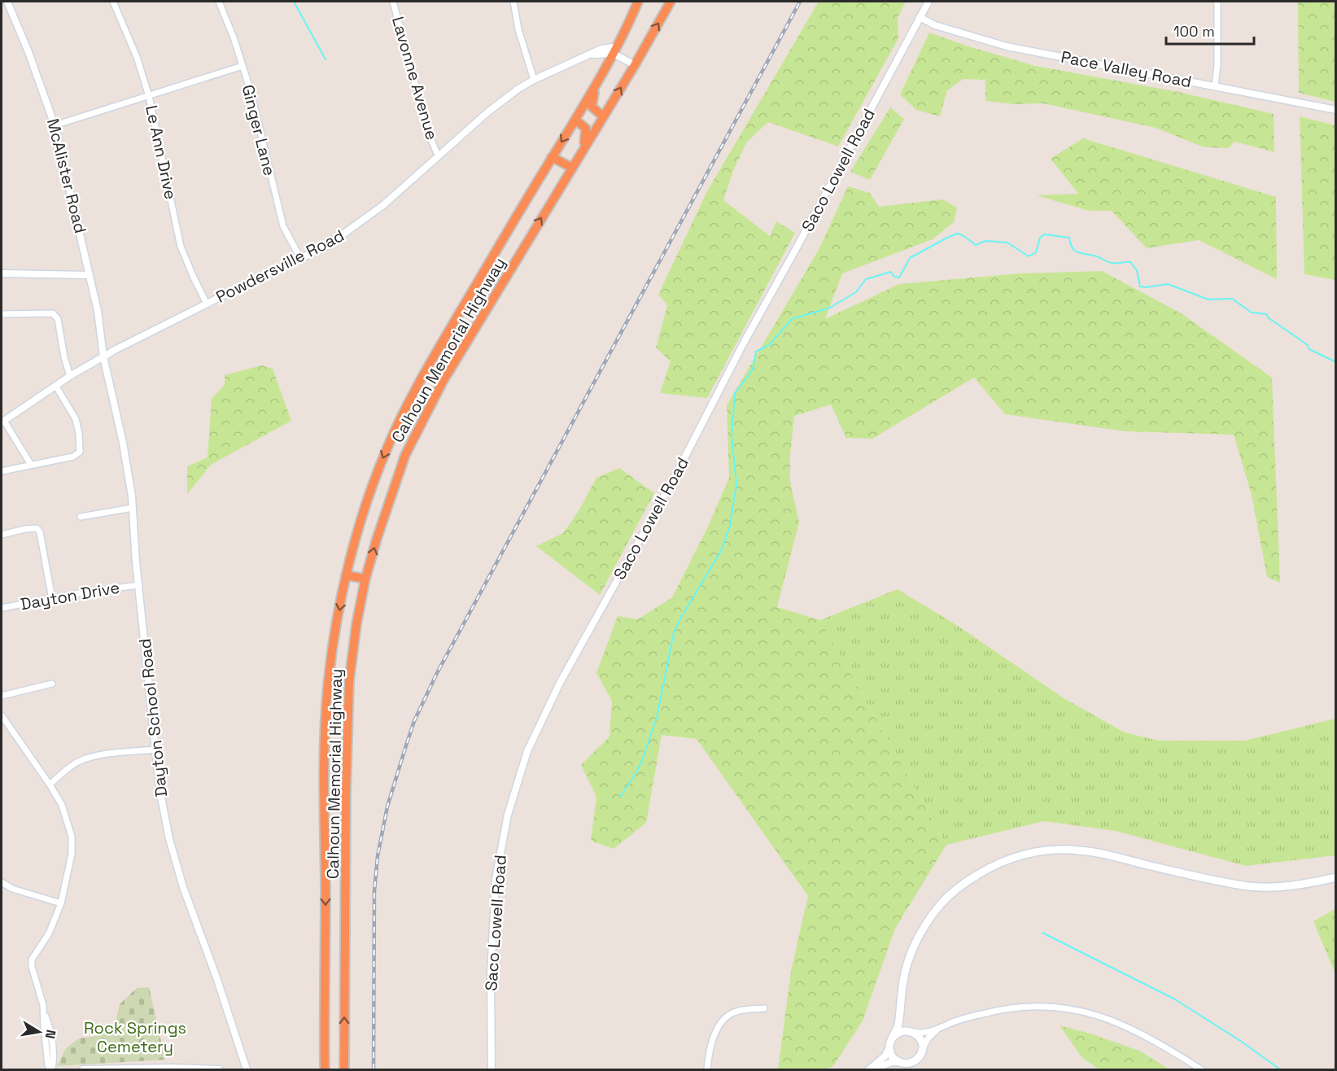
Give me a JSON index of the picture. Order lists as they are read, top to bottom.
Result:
{
  "streets": {
    "highway": ["Calhoun Memorial Highway"],
    "street": [
      "Pace Valley Road",
      "Lavonne Avenue",
      "Ginger Lane",
      "Le Ann Drive",
      "Saco Lowell Road",
      "McAlister Road",
      "Powdersville Road",
      "Dayton Drive",
      "Dayton School Road"
    ]
  },
  "crossings": [
    ["Pace Valley Road", "Saco Lowell Road"],
    ["Lavonne Avenue", "Powdersville Road"],
    ["Ginger Lane", "Powdersville Road"],
    ["Le Ann Drive", "Powdersville Road"],
    ["McAlister Road", "Powdersville Road"],
    ["McAlister Road", "Dayton School Road"],
    ["Powdersville Road", "Calhoun Memorial Highway"],
    ["Powdersville Road", "Dayton School Road"],
    ["Dayton Drive", "Dayton School Road"]
  ],
  "parks": ["Rock Springs Cemetery"],
  "scale_bar": "100 m",
  "north": "right"
}
